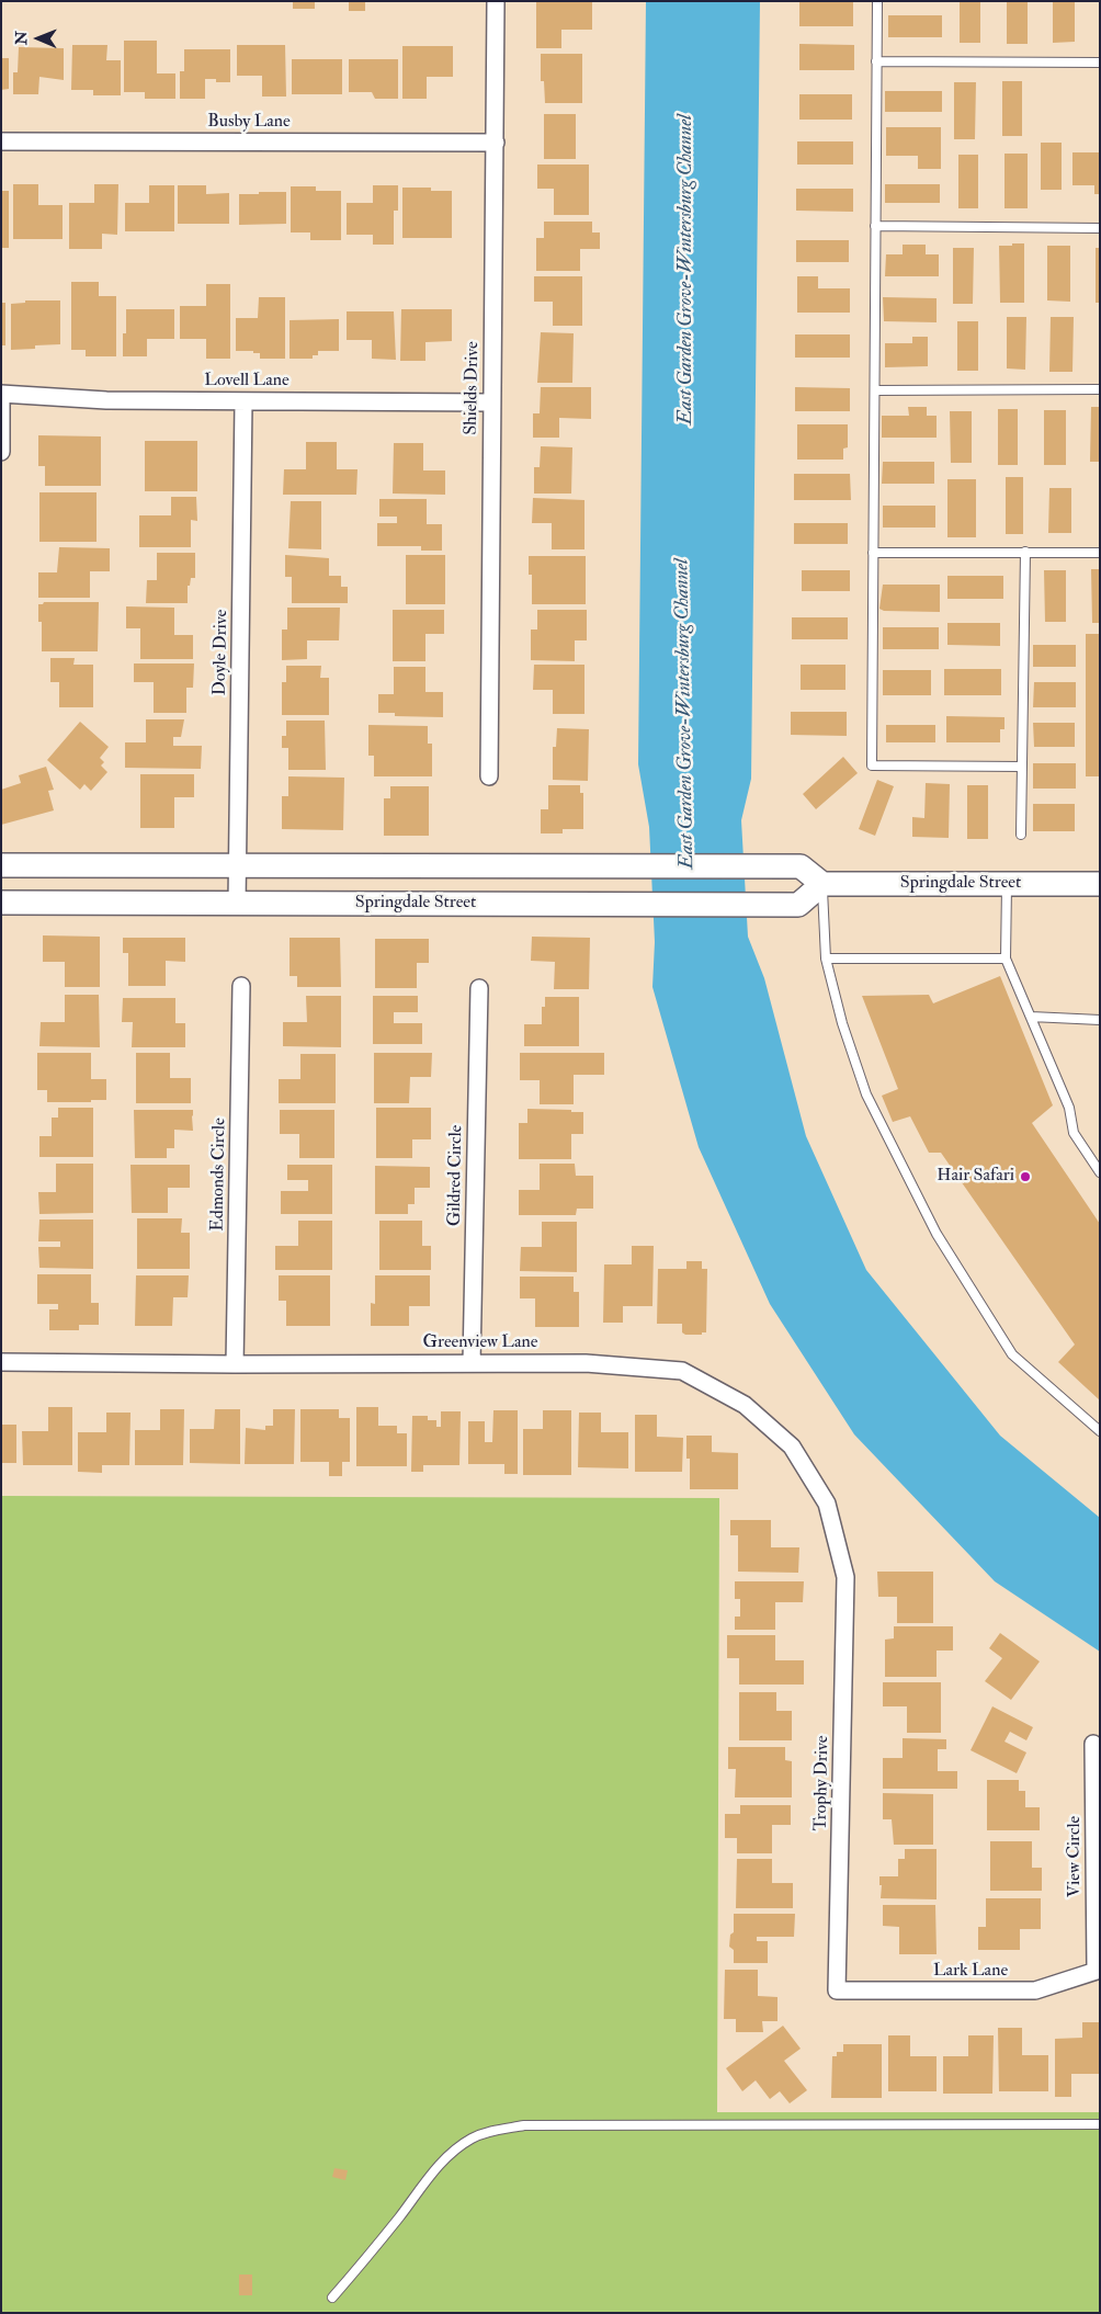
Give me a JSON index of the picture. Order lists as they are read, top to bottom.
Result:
{
  "streets": {
    "main road": ["Springdale Street"],
    "street": [
      "Busby Lane",
      "Lovell Lane",
      "Shields Drive",
      "Doyle Drive",
      "Edmonds Circle",
      "Gildred Circle",
      "Greenview Lane",
      "Trophy Drive",
      "View Circle",
      "Lark Lane"
    ]
  },
  "crossings": [
    ["Busby Lane", "Shields Drive"],
    ["Lovell Lane", "Shields Drive"],
    ["Lovell Lane", "Doyle Drive"],
    ["Doyle Drive", "Springdale Street"],
    ["Edmonds Circle", "Greenview Lane"],
    ["Gildred Circle", "Greenview Lane"],
    ["Greenview Lane", "Trophy Drive"],
    ["Trophy Drive", "Lark Lane"],
    ["View Circle", "Lark Lane"]
  ],
  "water": ["East Garden Grove-Wintersburg Channel"],
  "places": ["Hair Safari"],
  "north": "left"
}
